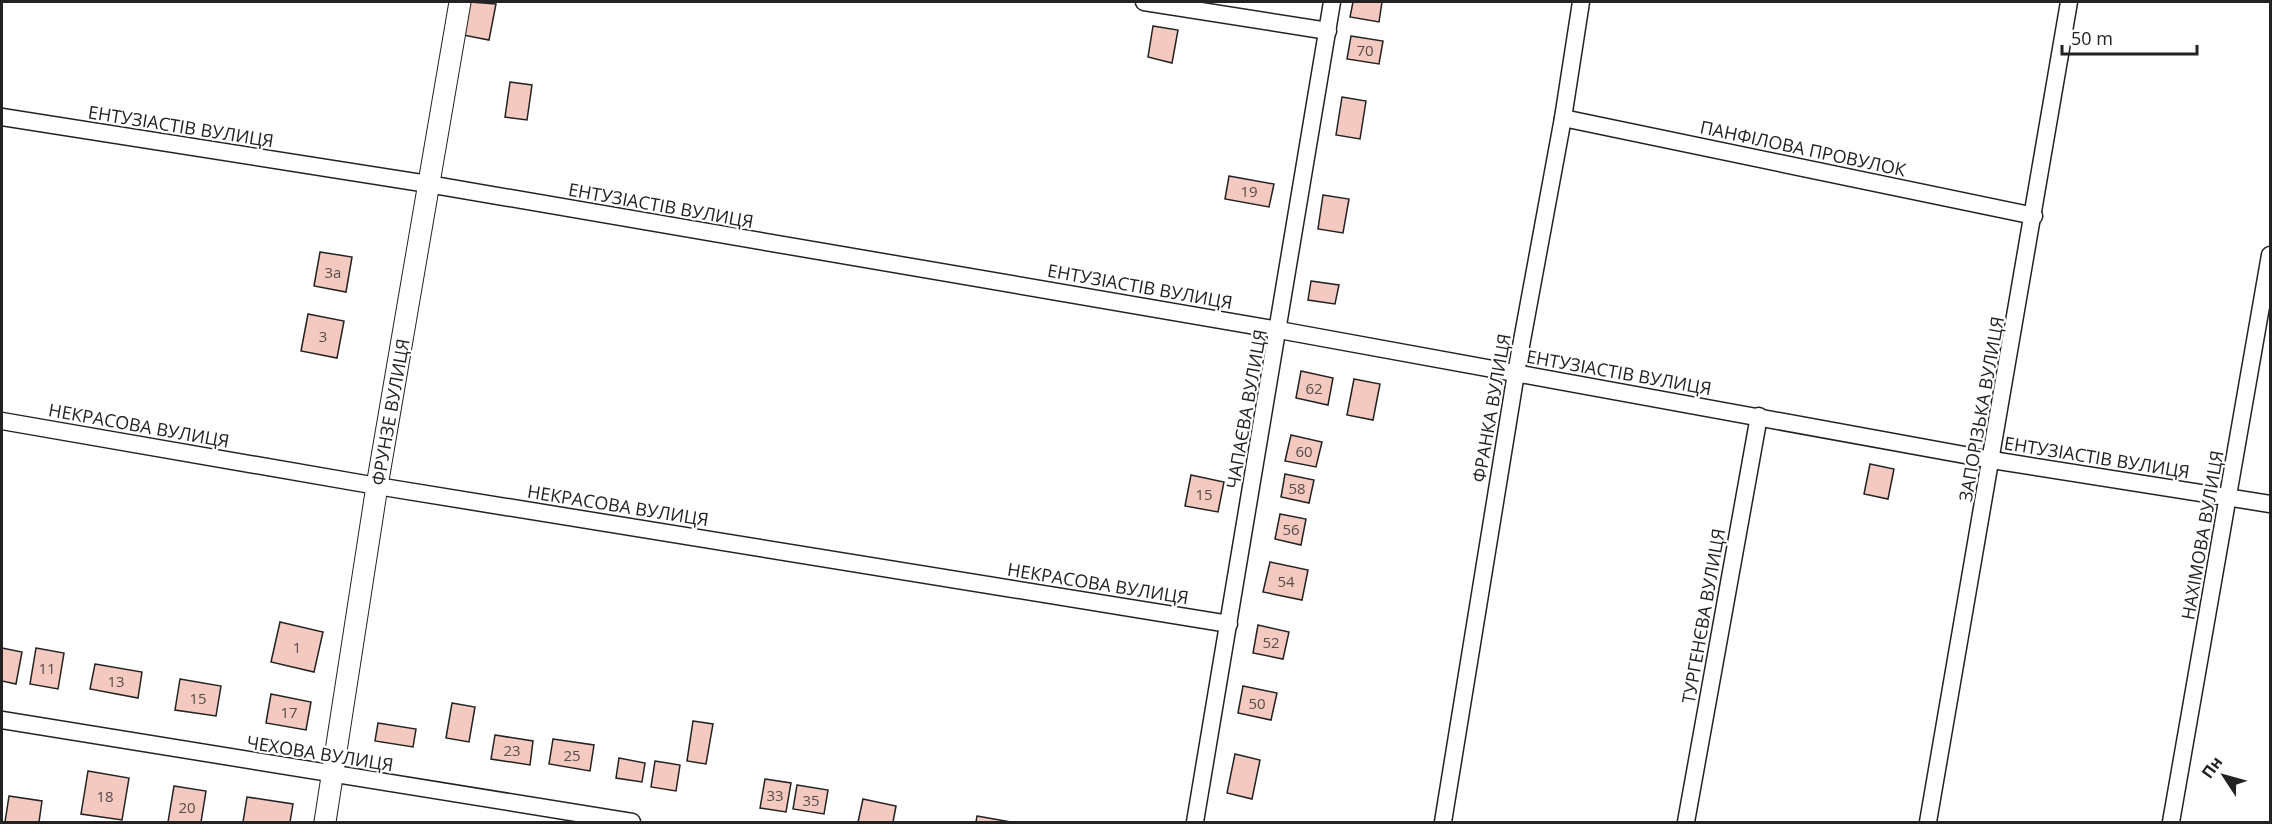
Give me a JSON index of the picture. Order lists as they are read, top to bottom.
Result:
{
  "streets": {
    "street": [
      "ЕНТУЗІАСТІВ ВУЛИЦЯ",
      "ПАНФІЛОВА ПРОВУЛОК",
      "ФРАНКА ВУЛИЦЯ",
      "ЧАПАЄВА ВУЛИЦЯ",
      "ЗАПОРІЗЬКА ВУЛИЦЯ",
      "ФРУНЗЕ ВУЛИЦЯ",
      "НЕКРАСОВА ВУЛИЦЯ",
      "НАХІМОВА ВУЛИЦЯ",
      "ТУРГЕНЄВА ВУЛИЦЯ",
      "ЧЕХОВА ВУЛИЦЯ"
    ]
  },
  "crossings": [
    ["ЕНТУЗІАСТІВ ВУЛИЦЯ", "ФРАНКА ВУЛИЦЯ"],
    ["ЕНТУЗІАСТІВ ВУЛИЦЯ", "ЧАПАЄВА ВУЛИЦЯ"],
    ["ЕНТУЗІАСТІВ ВУЛИЦЯ", "ЗАПОРІЗЬКА ВУЛИЦЯ"],
    ["ЕНТУЗІАСТІВ ВУЛИЦЯ", "ФРУНЗЕ ВУЛИЦЯ"],
    ["ЕНТУЗІАСТІВ ВУЛИЦЯ", "НАХІМОВА ВУЛИЦЯ"],
    ["ЕНТУЗІАСТІВ ВУЛИЦЯ", "ТУРГЕНЄВА ВУЛИЦЯ"],
    ["ПАНФІЛОВА ПРОВУЛОК", "ФРАНКА ВУЛИЦЯ"],
    ["ПАНФІЛОВА ПРОВУЛОК", "ЗАПОРІЗЬКА ВУЛИЦЯ"],
    ["ЧАПАЄВА ВУЛИЦЯ", "НЕКРАСОВА ВУЛИЦЯ"],
    ["ФРУНЗЕ ВУЛИЦЯ", "НЕКРАСОВА ВУЛИЦЯ"],
    ["ФРУНЗЕ ВУЛИЦЯ", "ЧЕХОВА ВУЛИЦЯ"]
  ],
  "house_numbers": [
    "70",
    "19",
    "3а",
    "3",
    "62",
    "60",
    "58",
    "15",
    "56",
    "54",
    "52",
    "1",
    "11",
    "13",
    "15",
    "50",
    "17",
    "23",
    "25",
    "33",
    "18",
    "35",
    "20"
  ],
  "scale_bar": "50 m",
  "north": "top left"
}
